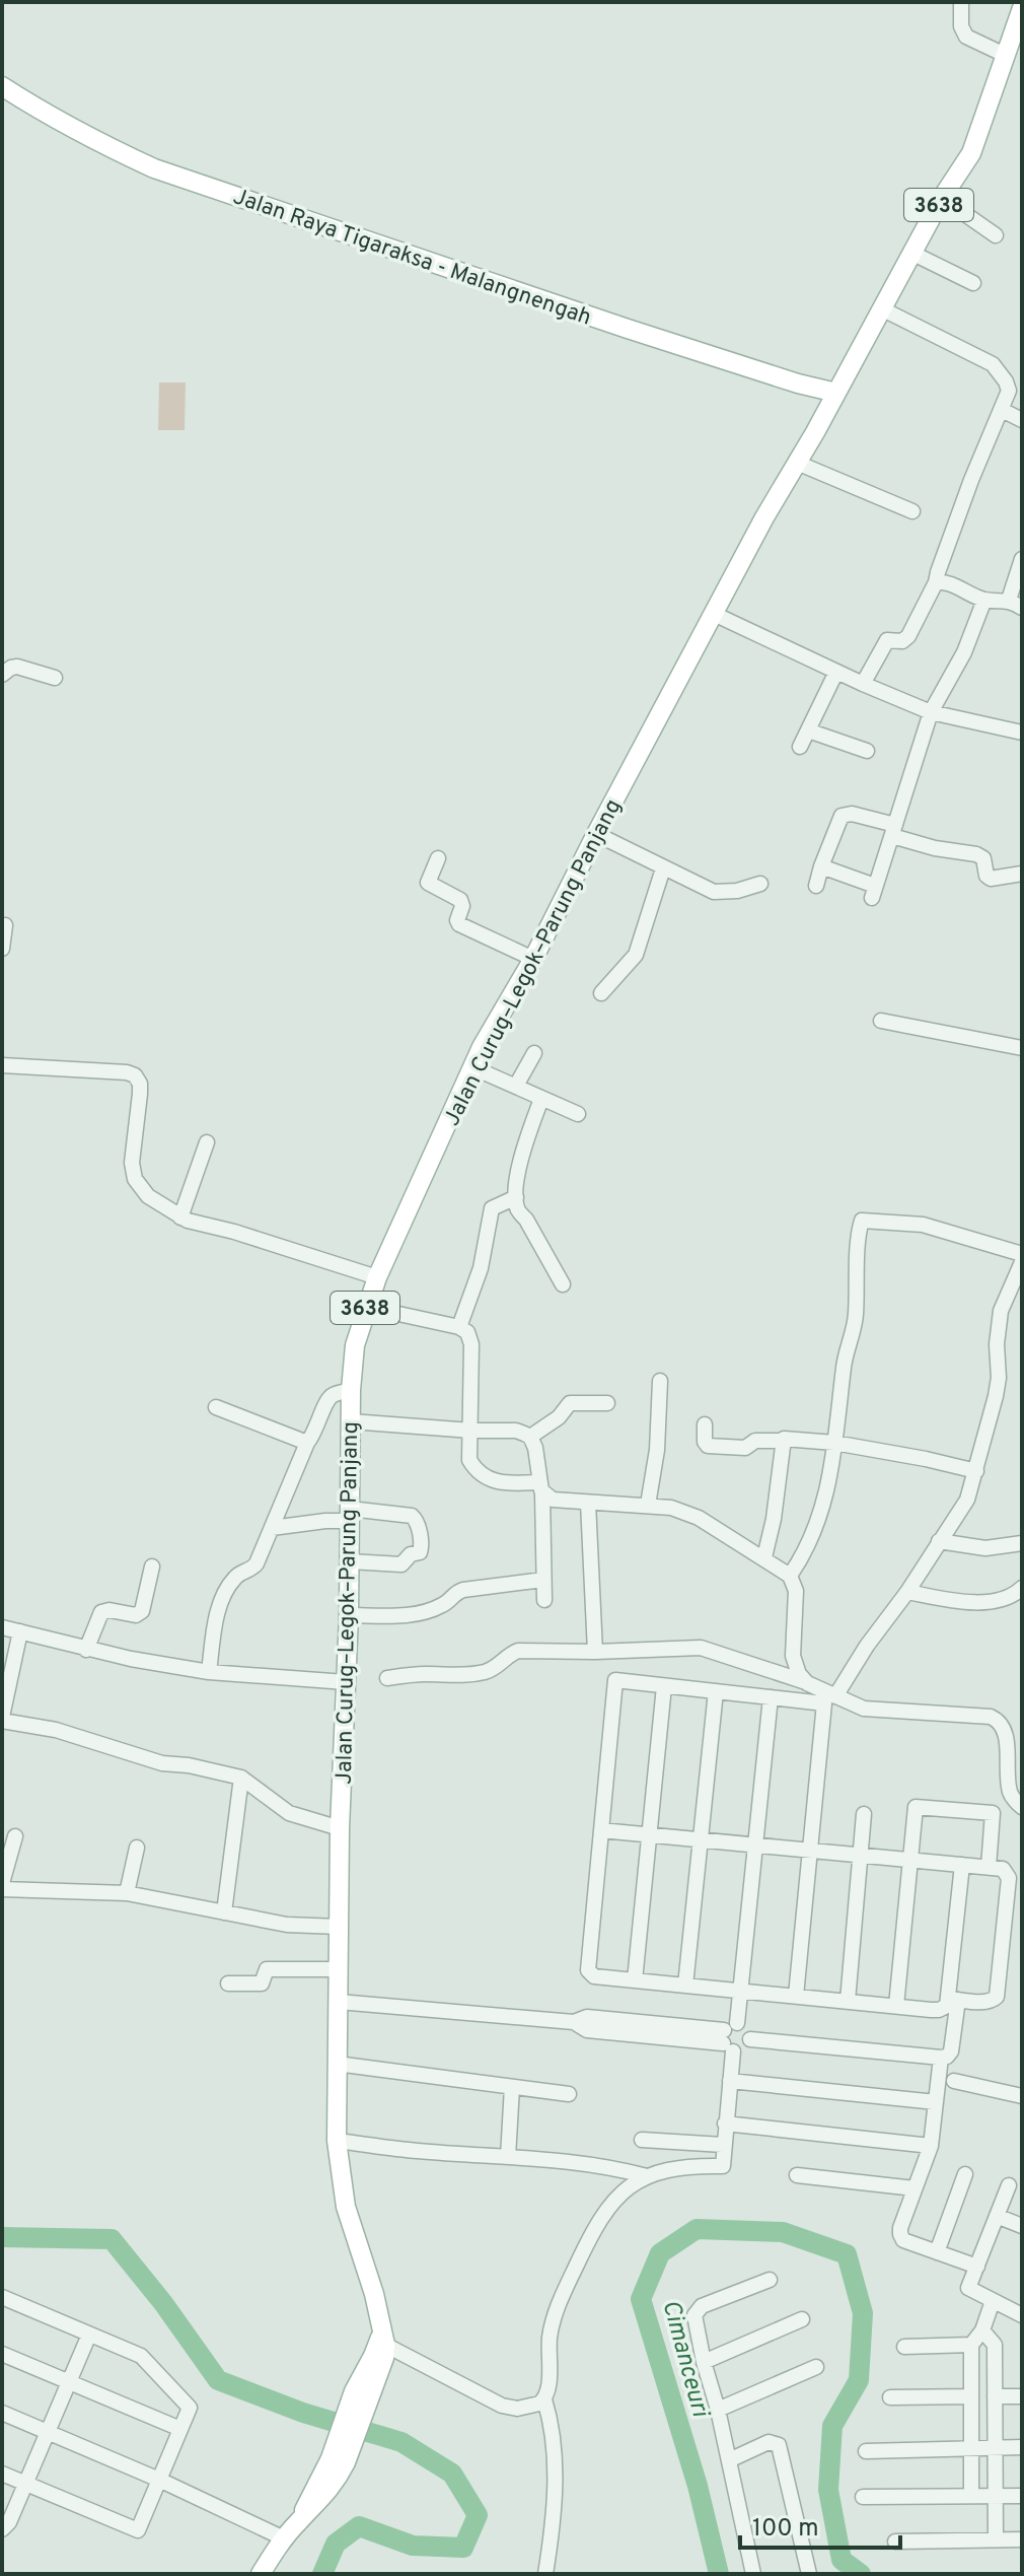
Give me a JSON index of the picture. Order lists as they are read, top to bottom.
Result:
{
  "streets": {
    "main road": ["3638", "Jalan Raya Tigaraksa - Malangnengah", "Jalan Curug–Legok–Parung Panjang"]
  },
  "crossings": [
    ["Jalan Raya Tigaraksa - Malangnengah", "Jalan Curug–Legok–Parung Panjang"]
  ],
  "water": ["Cimanceuri"],
  "scale_bar": "100 m"
}
